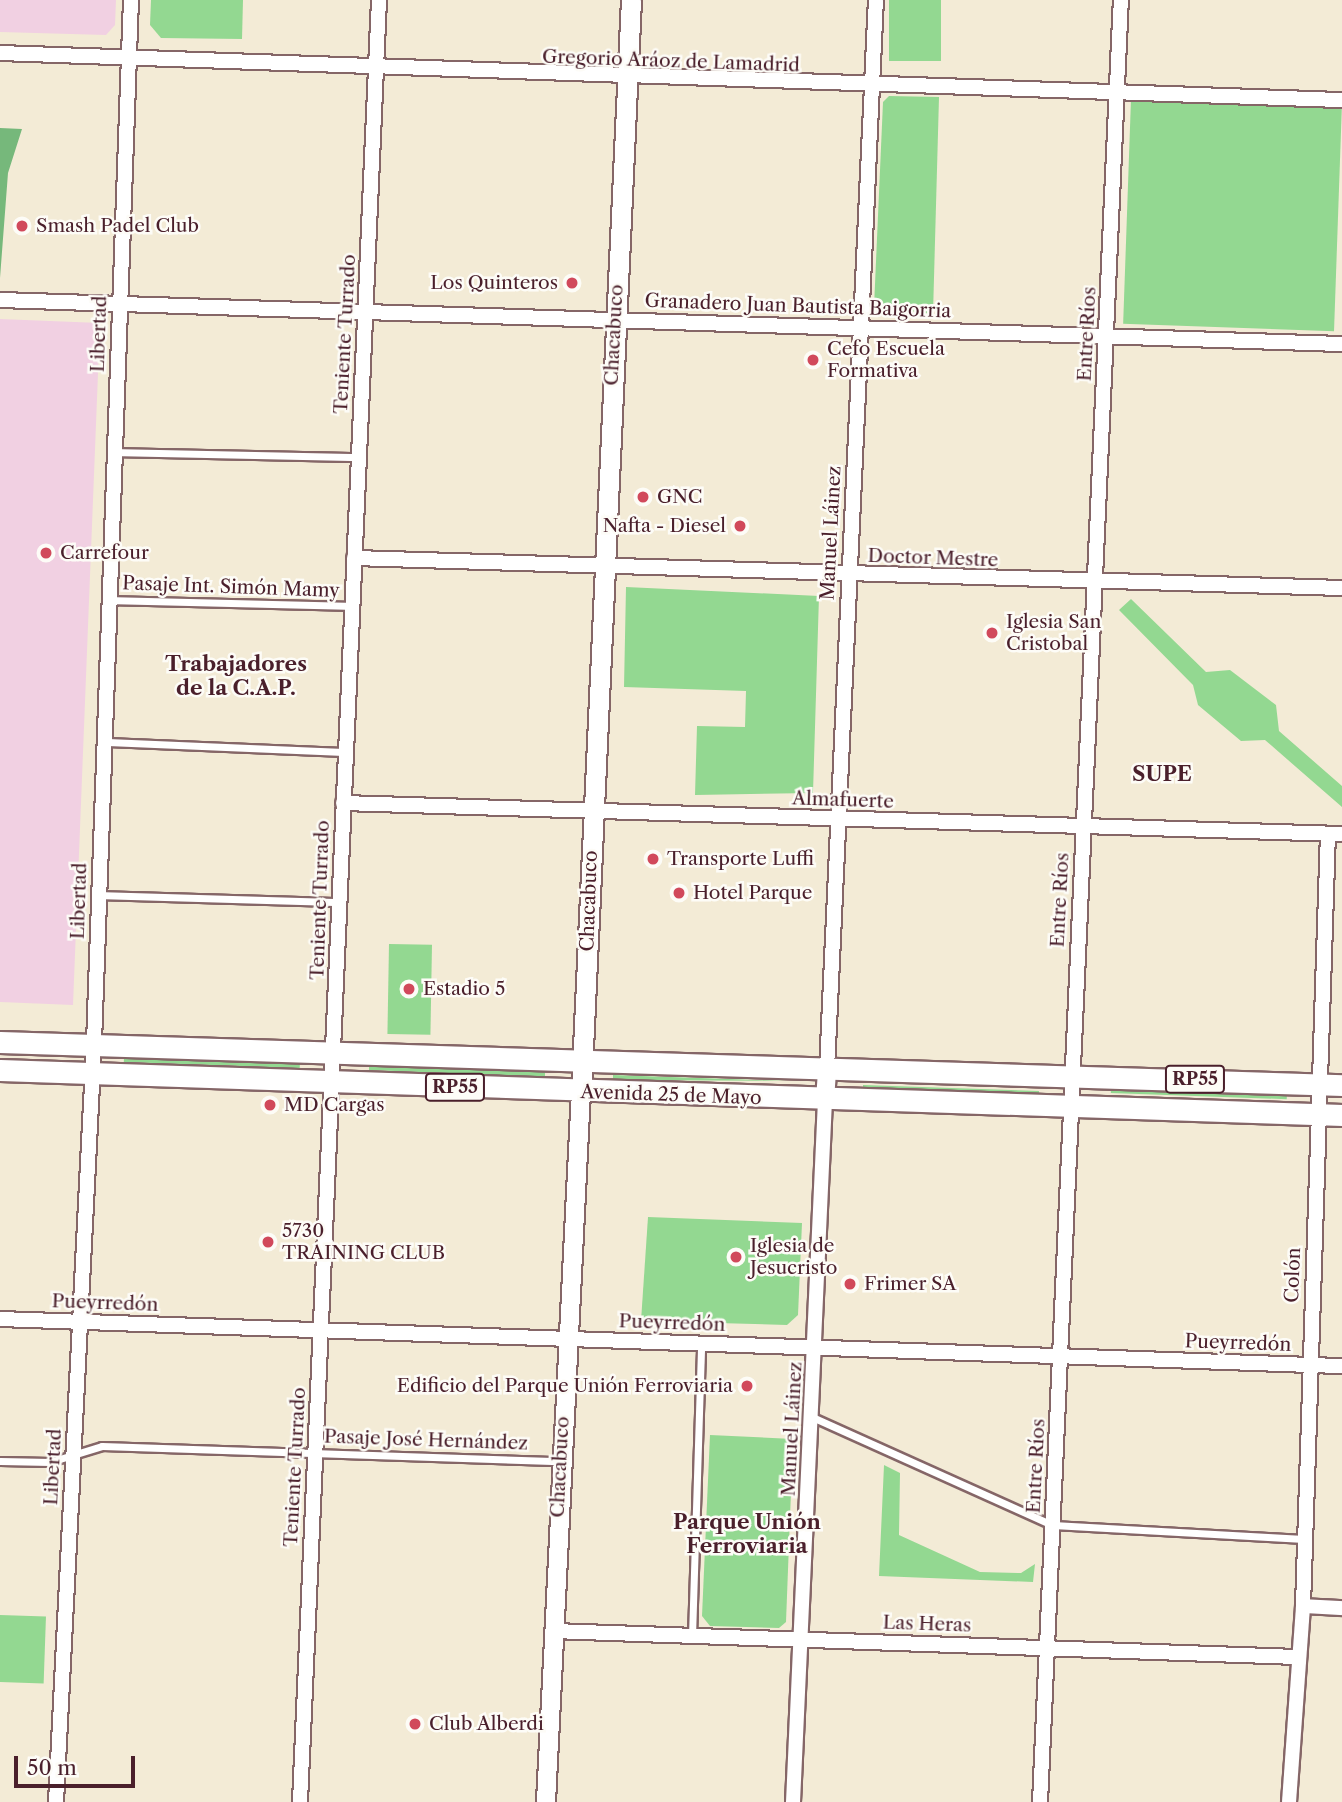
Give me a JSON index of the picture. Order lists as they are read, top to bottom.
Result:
{
  "streets": {
    "main road": ["Chacabuco", "RP55", "Avenida 25 de Mayo"],
    "street": [
      "Gregorio Aráoz de Lamadrid",
      "Granadero Juan Bautista Baigorria",
      "Libertad",
      "Teniente Turrado",
      "Entre Ríos",
      "Manuel Láinez",
      "Doctor Mestre",
      "Almafuerte",
      "Colón",
      "Pueyrredón",
      "Las Heras"
    ],
    "lane": ["Pasaje Int. Simón Mamy", "Pasaje José Hernández"]
  },
  "crossings": [
    ["Gregorio Aráoz de Lamadrid", "Libertad"],
    ["Gregorio Aráoz de Lamadrid", "Teniente Turrado"],
    ["Gregorio Aráoz de Lamadrid", "Entre Ríos"],
    ["Gregorio Aráoz de Lamadrid", "Chacabuco"],
    ["Gregorio Aráoz de Lamadrid", "Manuel Láinez"],
    ["Granadero Juan Bautista Baigorria", "Libertad"],
    ["Granadero Juan Bautista Baigorria", "Teniente Turrado"],
    ["Granadero Juan Bautista Baigorria", "Entre Ríos"],
    ["Granadero Juan Bautista Baigorria", "Chacabuco"],
    ["Granadero Juan Bautista Baigorria", "Manuel Láinez"],
    ["Libertad", "Pasaje Int. Simón Mamy"],
    ["Libertad", "Avenida 25 de Mayo"],
    ["Libertad", "Pueyrredón"],
    ["Libertad", "Pasaje José Hernández"],
    ["Teniente Turrado", "Doctor Mestre"],
    ["Teniente Turrado", "Pasaje Int. Simón Mamy"],
    ["Teniente Turrado", "Almafuerte"],
    ["Teniente Turrado", "Avenida 25 de Mayo"],
    ["Teniente Turrado", "Pueyrredón"],
    ["Teniente Turrado", "Pasaje José Hernández"],
    ["Entre Ríos", "Doctor Mestre"],
    ["Entre Ríos", "Almafuerte"],
    ["Entre Ríos", "Avenida 25 de Mayo"],
    ["Entre Ríos", "Pueyrredón"],
    ["Entre Ríos", "Las Heras"],
    ["Chacabuco", "Doctor Mestre"],
    ["Chacabuco", "Almafuerte"],
    ["Chacabuco", "Avenida 25 de Mayo"],
    ["Chacabuco", "Pueyrredón"],
    ["Chacabuco", "Pasaje José Hernández"],
    ["Chacabuco", "Las Heras"],
    ["Manuel Láinez", "Doctor Mestre"],
    ["Manuel Láinez", "Almafuerte"],
    ["Manuel Láinez", "Avenida 25 de Mayo"],
    ["Manuel Láinez", "Pueyrredón"],
    ["Manuel Láinez", "Las Heras"],
    ["Almafuerte", "Colón"],
    ["Avenida 25 de Mayo", "Colón"],
    ["Colón", "Pueyrredón"],
    ["Colón", "Las Heras"]
  ],
  "districts": ["Trabajadores de la C.A.P.", "SUPE", "Parque Unión Ferroviaria"],
  "places": [
    "Smash Padel Club",
    "Los Quinteros",
    "Cefo Escuela Formativa",
    "GNC",
    "Nafta - Diesel",
    "Carrefour",
    "Iglesia San Cristobal",
    "Transporte Luffi",
    "Hotel Parque",
    "Estadio 5",
    "MD Cargas",
    "5730 TRAINING CLUB",
    "Iglesia de Jesucristo",
    "Frimer SA",
    "Edificio del Parque Unión Ferroviaria",
    "Club Alberdi"
  ],
  "scale_bar": "50 m"
}
